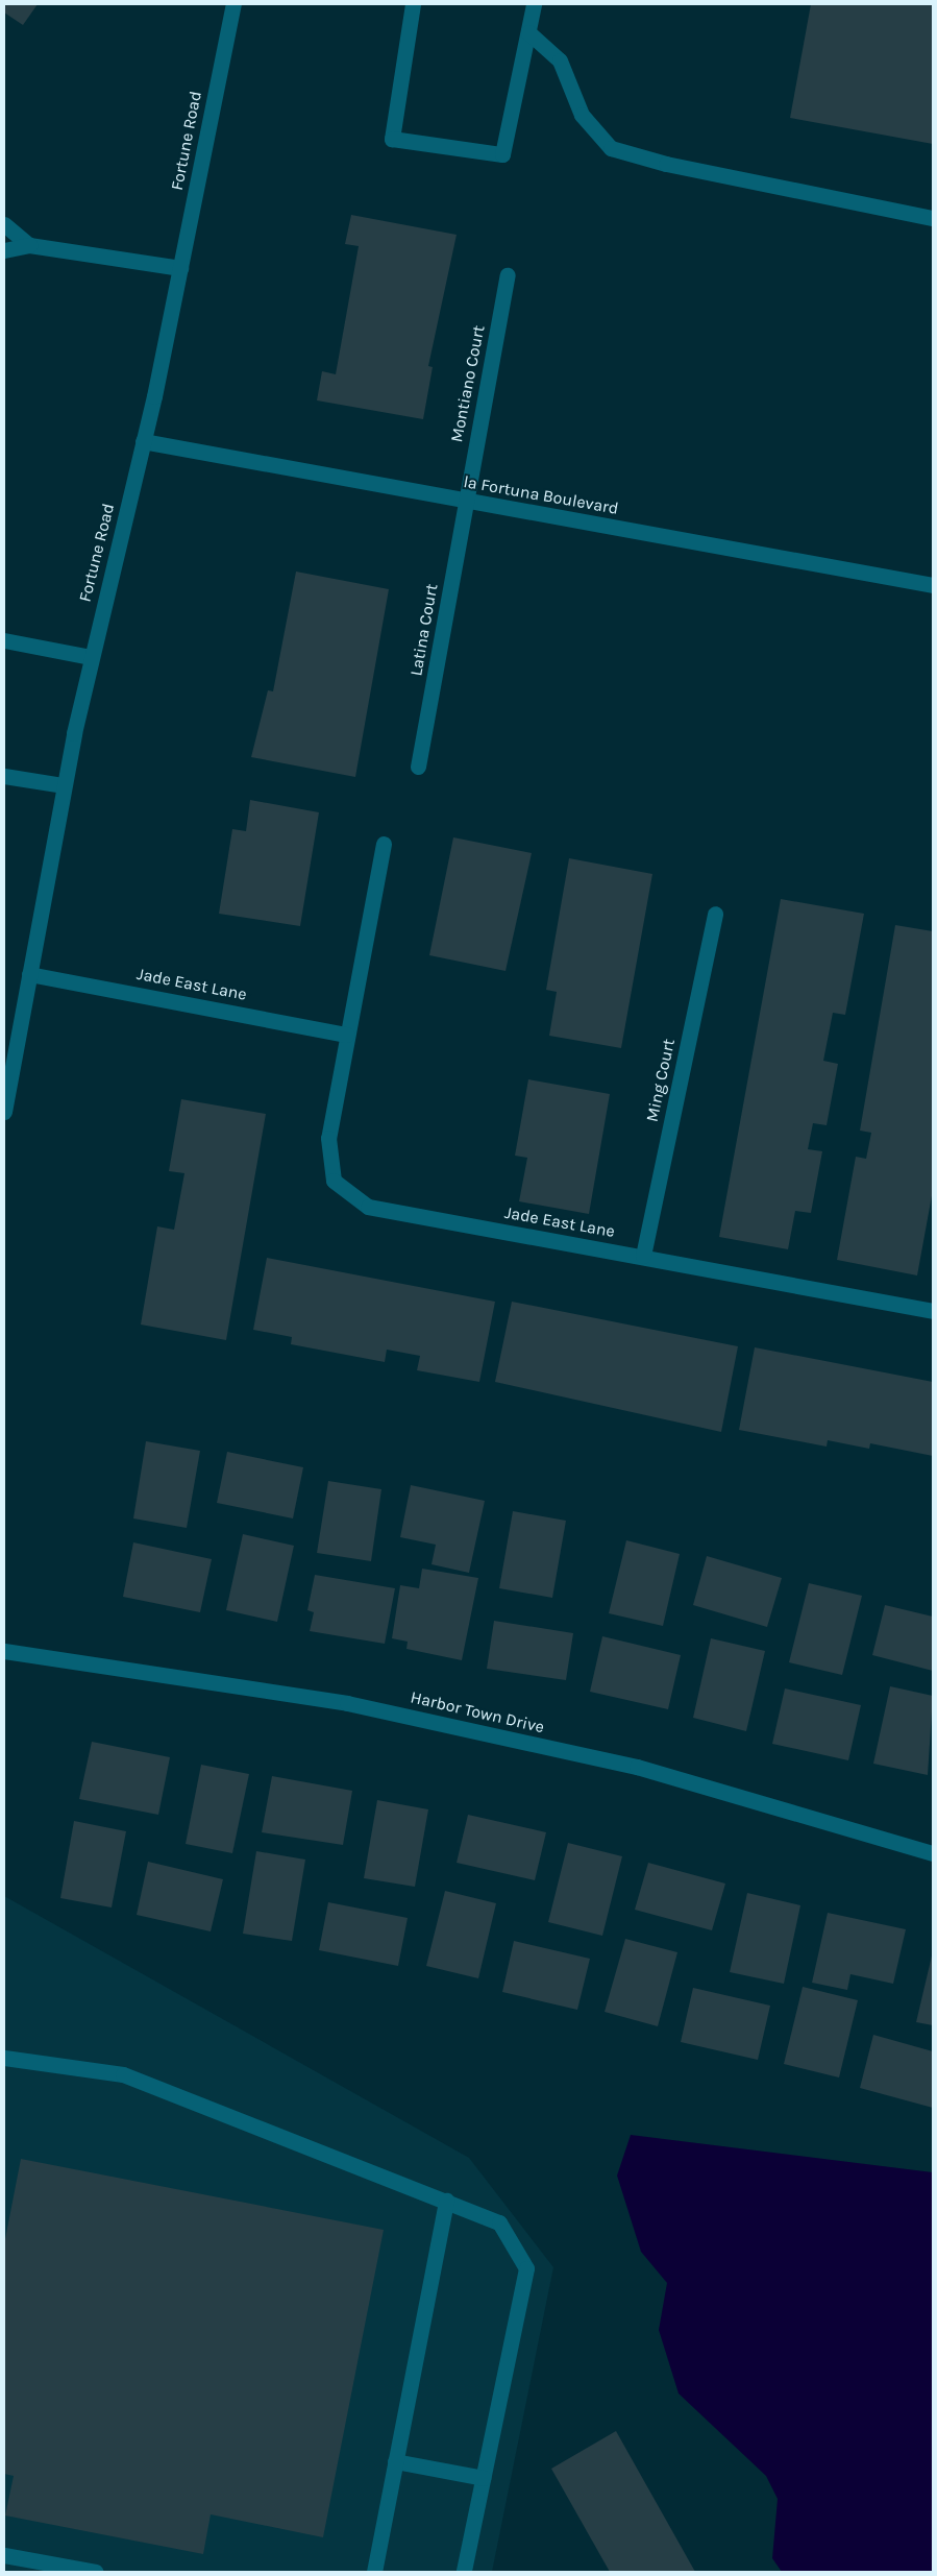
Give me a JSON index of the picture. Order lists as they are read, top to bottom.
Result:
{
  "streets": {
    "street": [
      "Fortune Road",
      "Montiano Court",
      "la Fortuna Boulevard",
      "Latina Court",
      "Jade East Lane",
      "Ming Court",
      "Harbor Town Drive"
    ]
  },
  "crossings": [
    ["Fortune Road", "la Fortuna Boulevard"],
    ["Fortune Road", "Jade East Lane"],
    ["Montiano Court", "la Fortuna Boulevard"],
    ["Montiano Court", "Latina Court"],
    ["la Fortuna Boulevard", "Latina Court"],
    ["Jade East Lane", "Ming Court"]
  ]
}
